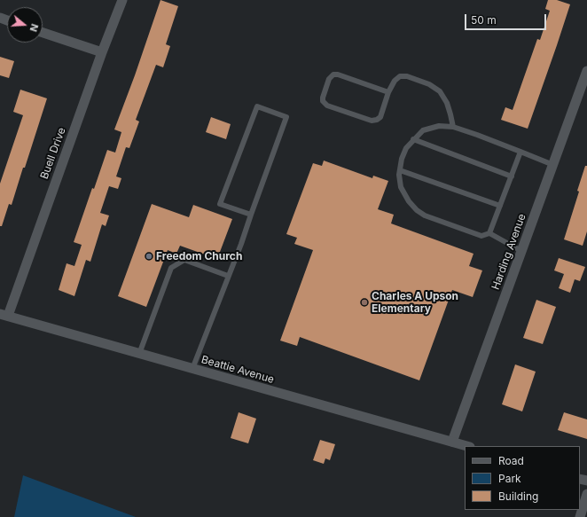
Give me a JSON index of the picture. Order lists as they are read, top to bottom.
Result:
{
  "streets": {
    "street": ["Buell Drive", "Harding Avenue", "Beattie Avenue"]
  },
  "crossings": [
    ["Buell Drive", "Beattie Avenue"],
    ["Harding Avenue", "Beattie Avenue"]
  ],
  "places": ["Freedom Church", "Charles A Upson Elementary"],
  "legend": ["Road", "Park", "Building"],
  "scale_bar": "50 m",
  "north": "right"
}
